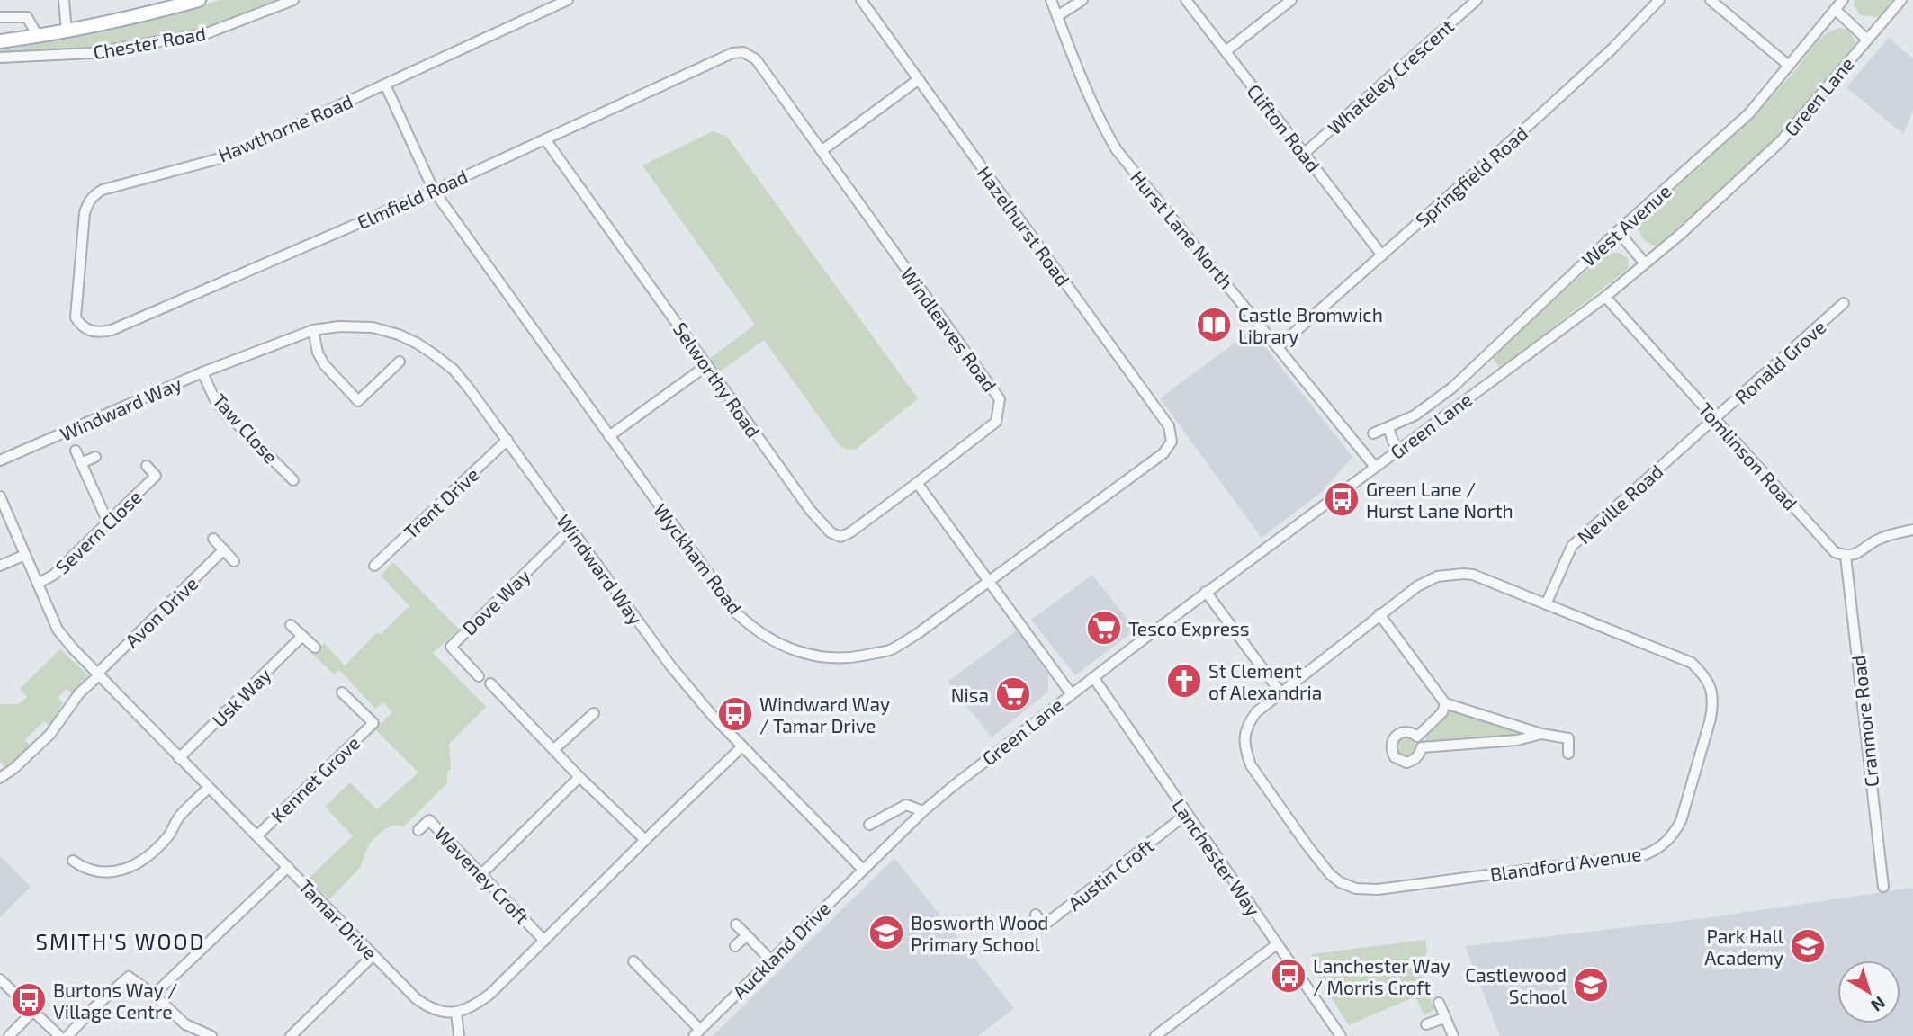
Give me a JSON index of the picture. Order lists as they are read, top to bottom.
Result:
{
  "streets": {
    "main road": ["Chester Road"],
    "street": [
      "Whateley Crescent",
      "Green Lane",
      "Hawthorne Road",
      "Clifton Road",
      "Springfield Road",
      "Elmfield Road",
      "West Avenue",
      "Hazelhurst Road",
      "Hurst Lane North",
      "Windleaves Road",
      "Ronald Grove",
      "Selworthy Road",
      "Windward Way",
      "Taw Close",
      "Tomlinson Road",
      "Trent Drive",
      "Neville Road",
      "Severn Close",
      "Wyckham Road",
      "Dove Way",
      "Avon Drive",
      "Usk Way",
      "Cranmore Road",
      "Kennet Grove",
      "Lanchester Way",
      "Blandford Avenue",
      "Austin Croft",
      "Waveney Croft",
      "Tamar Drive",
      "Auckland Drive"
    ]
  },
  "crossings": [
    ["Whateley Crescent", "Clifton Road"],
    ["Green Lane", "Hurst Lane North"],
    ["Green Lane", "Windward Way"],
    ["Green Lane", "Tomlinson Road"],
    ["Green Lane", "Lanchester Way"],
    ["Green Lane", "Auckland Drive"],
    ["Hawthorne Road", "Elmfield Road"],
    ["Hawthorne Road", "Wyckham Road"],
    ["Clifton Road", "Springfield Road"],
    ["Springfield Road", "Hurst Lane North"],
    ["Elmfield Road", "Windleaves Road"],
    ["Elmfield Road", "Selworthy Road"],
    ["Elmfield Road", "Wyckham Road"],
    ["Hazelhurst Road", "Wyckham Road"],
    ["Windleaves Road", "Selworthy Road"],
    ["Ronald Grove", "Tomlinson Road"],
    ["Ronald Grove", "Neville Road"],
    ["Windward Way", "Taw Close"],
    ["Windward Way", "Trent Drive"],
    ["Windward Way", "Dove Way"],
    ["Windward Way", "Auckland Drive"],
    ["Tomlinson Road", "Neville Road"],
    ["Tomlinson Road", "Cranmore Road"],
    ["Neville Road", "Blandford Avenue"],
    ["Severn Close", "Tamar Drive"],
    ["Avon Drive", "Tamar Drive"],
    ["Usk Way", "Tamar Drive"],
    ["Kennet Grove", "Tamar Drive"],
    ["Lanchester Way", "Austin Croft"]
  ],
  "districts": ["SMITH'S WOOD"],
  "places": {
    "library": ["Castle Bromwich Library"],
    "bus stop": [
      "Green Lane / Hurst Lane North",
      "Windward Way / Tamar Drive",
      "Lanchester Way / Morris Croft",
      "Burtons Way / Village Centre"
    ],
    "supermarket": ["Tesco Express", "Nisa"],
    "church": ["St Clement of Alexandria"],
    "school or university": ["Bosworth Wood Primary School", "Park Hall Academy", "Castlewood School"]
  },
  "north": "bottom right"
}
